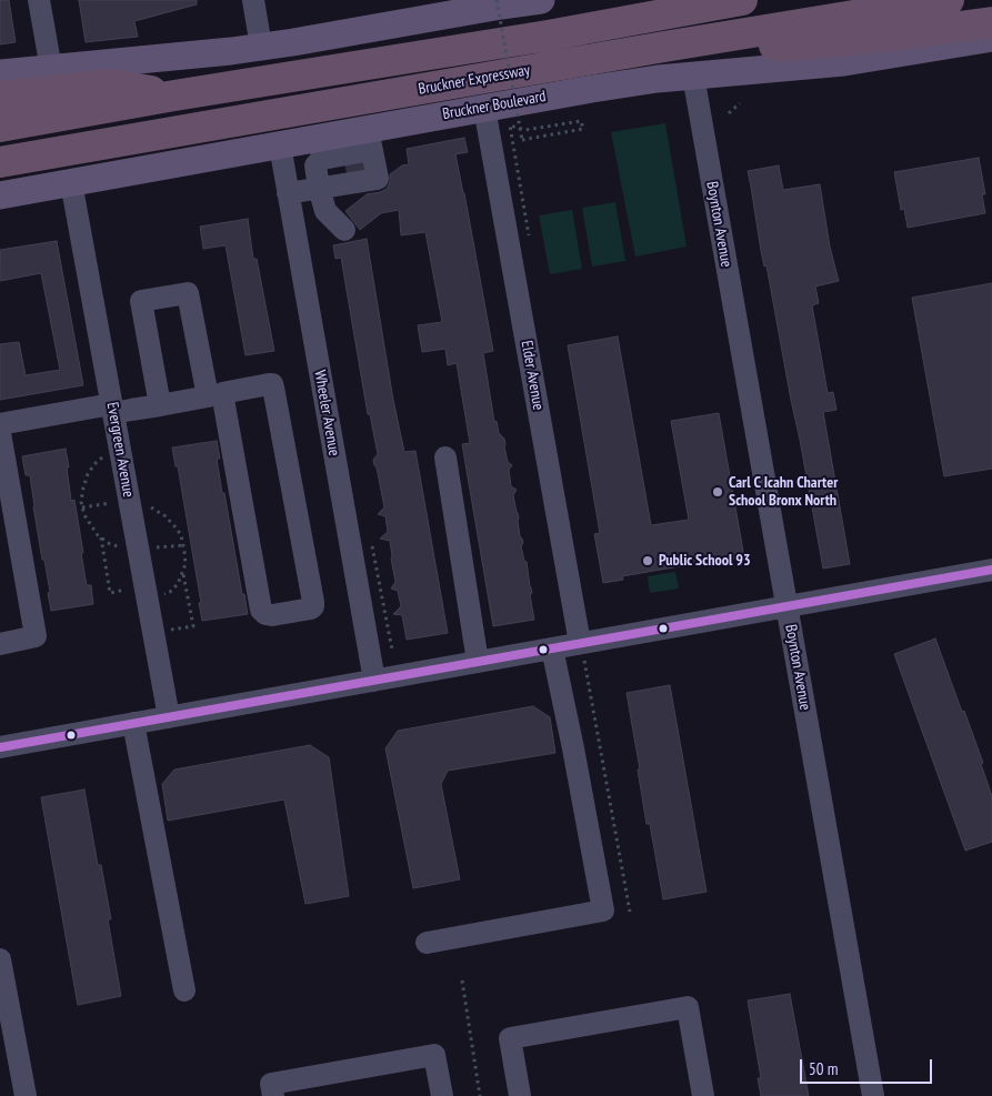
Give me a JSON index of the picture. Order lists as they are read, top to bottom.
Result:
{
  "streets": {
    "highway": ["Bruckner Expressway"],
    "main road": ["Bruckner Boulevard"],
    "street": [
      "Boynton Avenue",
      "Elder Avenue",
      "Wheeler Avenue",
      "Evergreen Avenue"
    ]
  },
  "crossings": [
    ["Bruckner Boulevard", "Boynton Avenue"],
    ["Bruckner Boulevard", "Elder Avenue"],
    ["Bruckner Boulevard", "Wheeler Avenue"],
    ["Bruckner Boulevard", "Evergreen Avenue"]
  ],
  "places": ["Carl C Icahn Charter School Bronx North", "Public School 93"],
  "scale_bar": "50 m"
}
